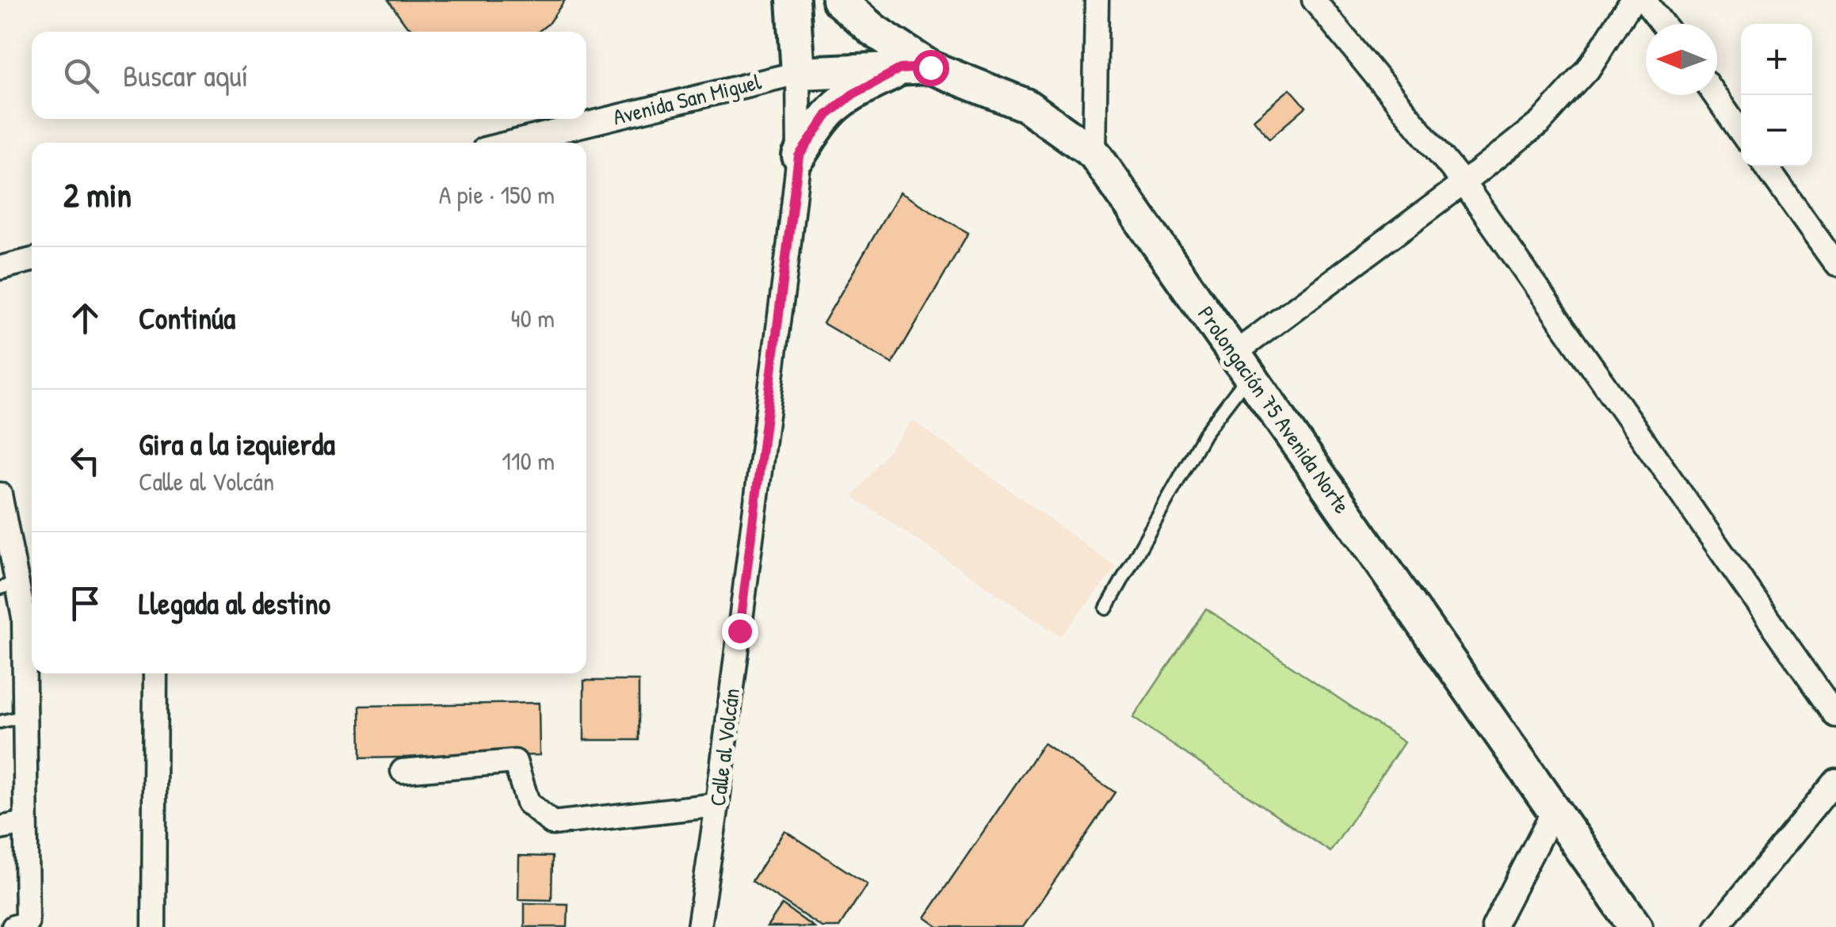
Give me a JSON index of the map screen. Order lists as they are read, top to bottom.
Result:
{
  "streets": {
    "main road": ["Prolongación 75 Avenida Norte", "Calle al Volcán"],
    "street": ["Avenida San Miguel"]
  },
  "crossings": [
    ["Avenida San Miguel", "Prolongación 75 Avenida Norte"],
    ["Avenida San Miguel", "Calle al Volcán"],
    ["Prolongación 75 Avenida Norte", "Calle al Volcán"]
  ],
  "north": "left",
  "page": {
    "map_buttons": ["+", "−"],
    "search": "Buscar aquí",
    "heading": ["2 min", "A pie · 150 m"],
    "list": [
      ["Continúa", "40 m"],
      ["Gira a la izquierda", "Calle al Volcán", "110 m"],
      "Llegada al destino"
    ]
  }
}
